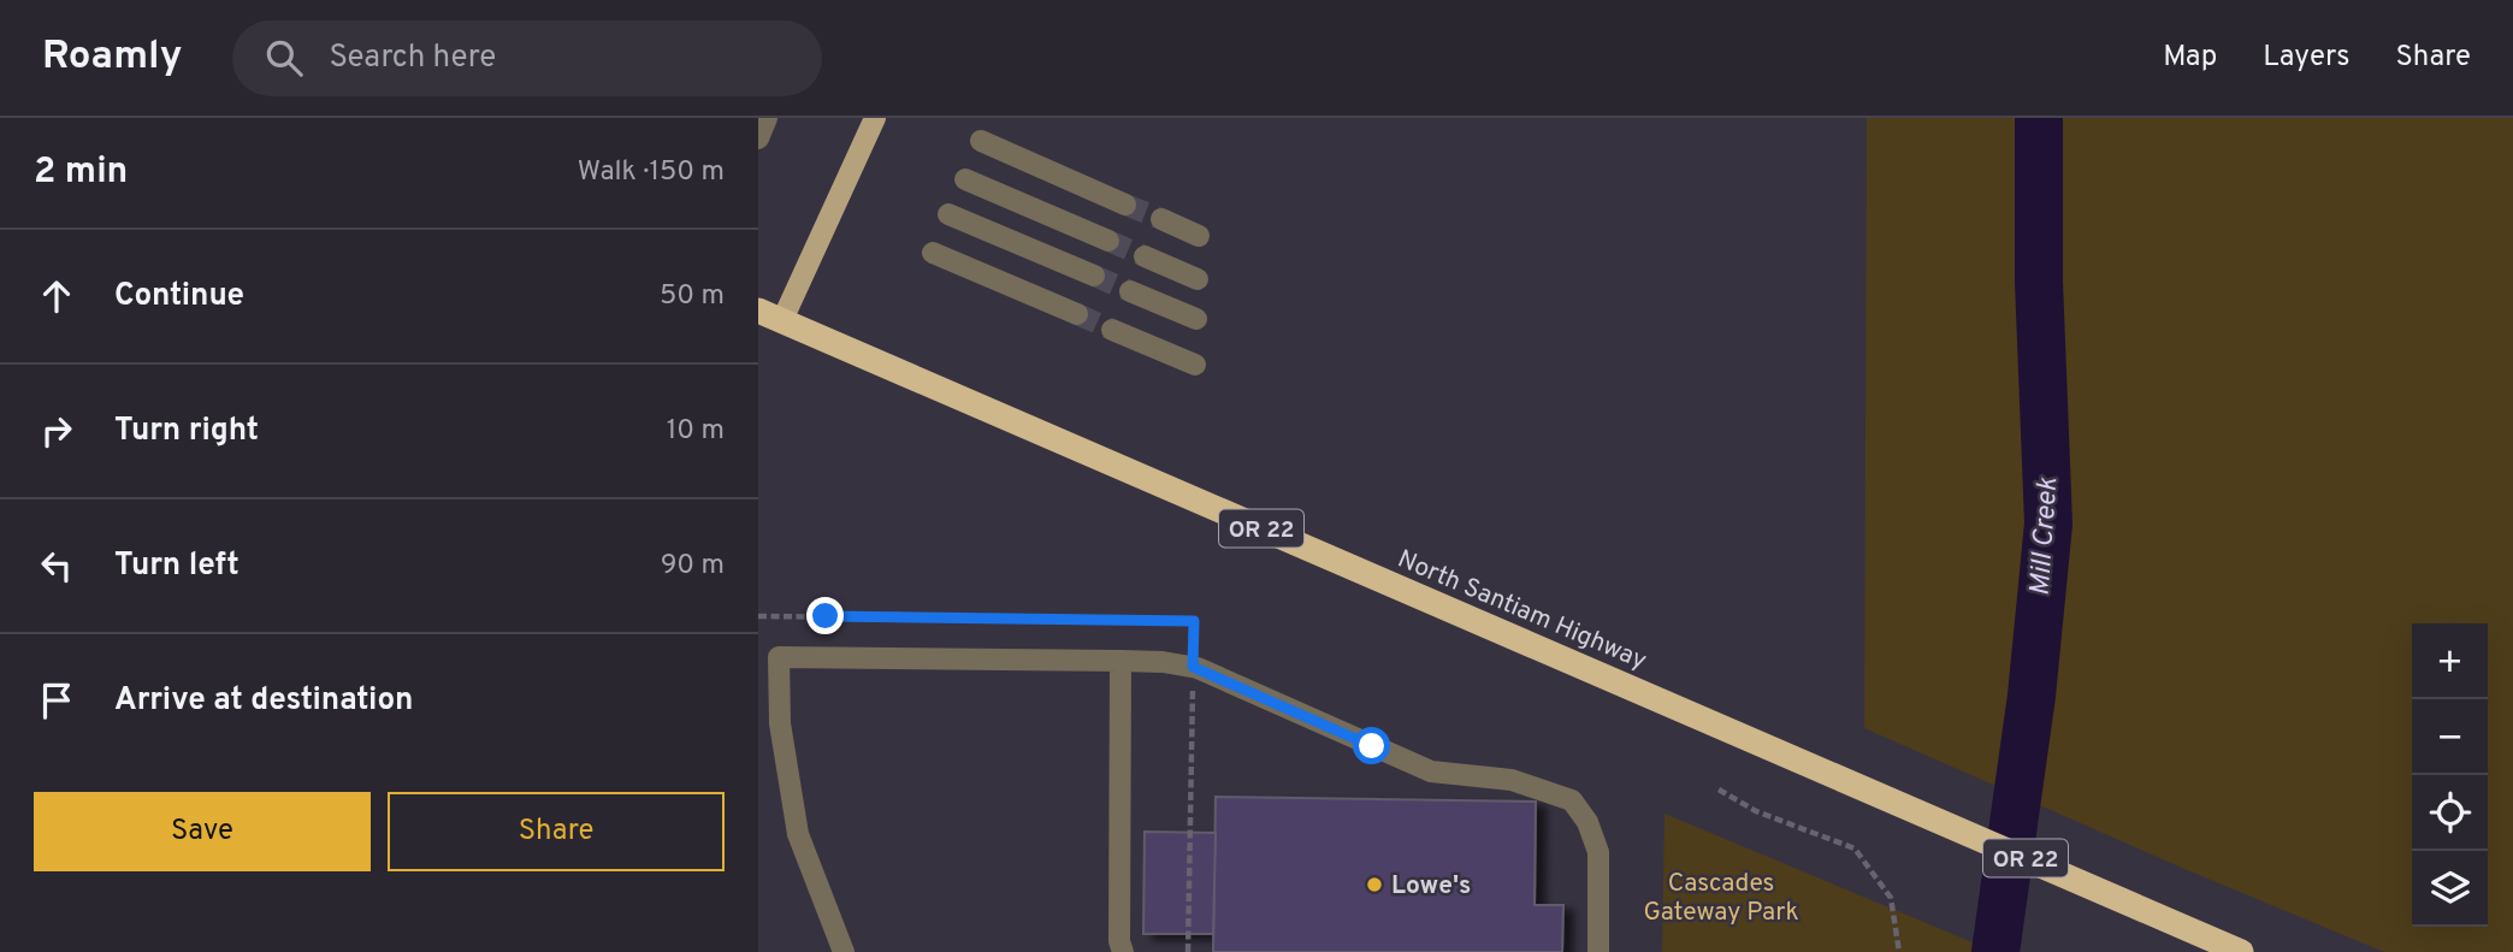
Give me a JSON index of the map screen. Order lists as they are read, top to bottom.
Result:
{
  "streets": {
    "highway": ["OR 22", "North Santiam Highway"]
  },
  "water": ["Mill Creek"],
  "parks": ["Cascades Gateway Park"],
  "places": ["Lowe's"],
  "page": {
    "header": "Roamly",
    "search": "Search here",
    "nav": ["Map", "Layers", "Share"],
    "heading": ["2 min", "Walk · 150 m"],
    "list": [
      ["Continue", "50 m"],
      ["Turn right", "10 m"],
      ["Turn left", "90 m"],
      "Arrive at destination"
    ],
    "map_buttons": ["+", "−"],
    "buttons": ["Save", "Share"]
  }
}
